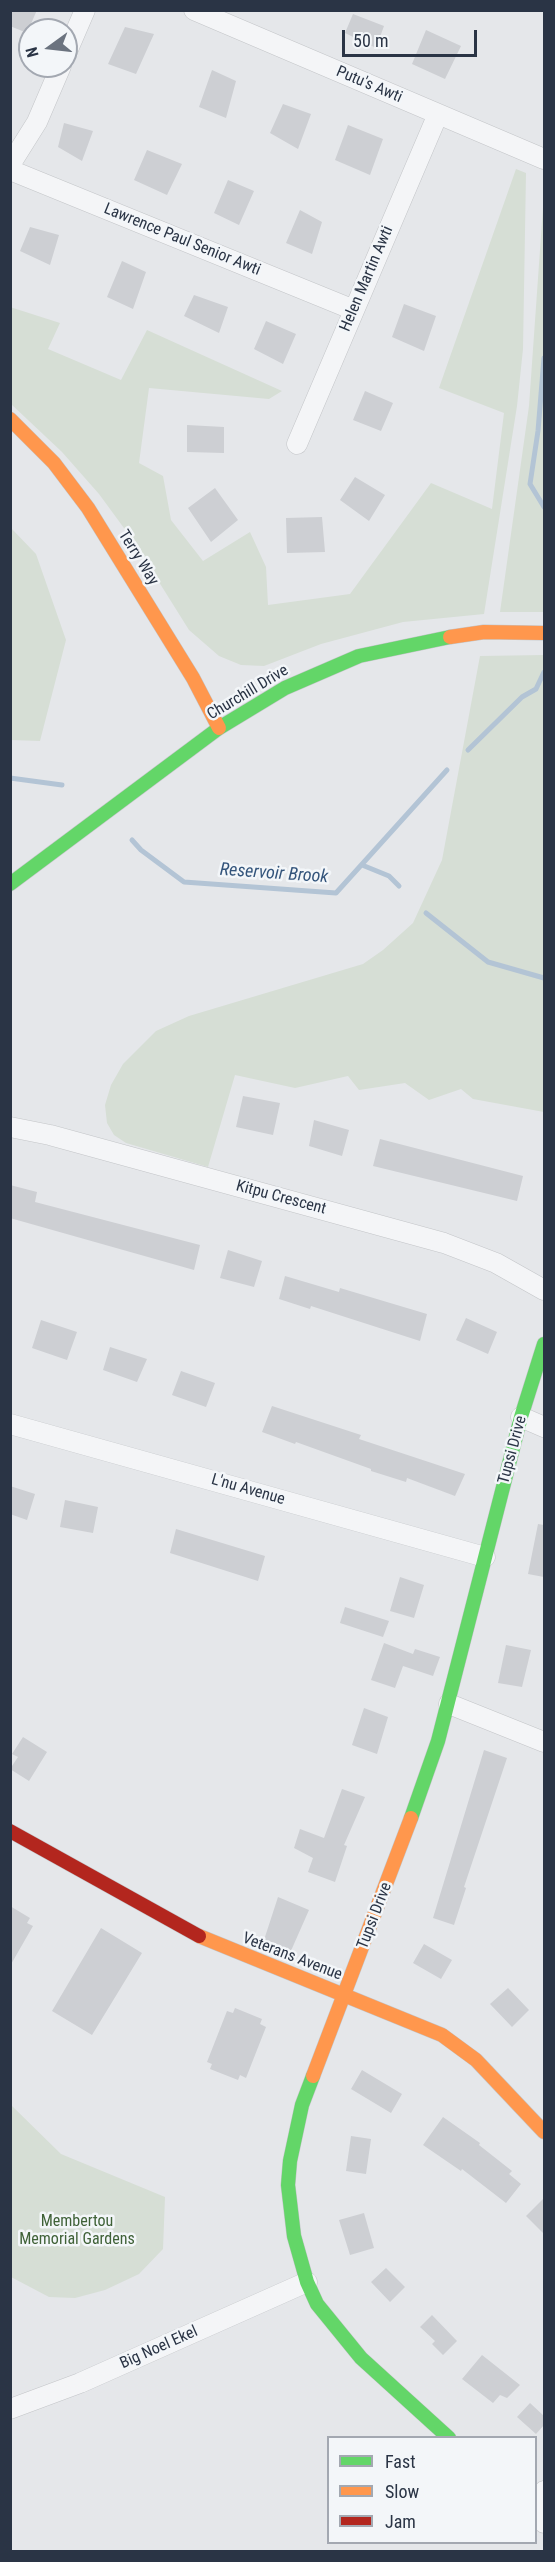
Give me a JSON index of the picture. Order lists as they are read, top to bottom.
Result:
{
  "streets": {
    "street": [
      "Putu's Awti",
      "Lawrence Paul Senior Awti",
      "Helen Martin Awti",
      "Terry Way",
      "Churchill Drive",
      "Kitpu Crescent",
      "Tupsi Drive",
      "L'nu Avenue",
      "Veterans Avenue",
      "Big Noel Ekel"
    ]
  },
  "crossings": [
    ["Putu's Awti", "Helen Martin Awti"],
    ["Lawrence Paul Senior Awti", "Helen Martin Awti"],
    ["Terry Way", "Churchill Drive"],
    ["Tupsi Drive", "L'nu Avenue"],
    ["Tupsi Drive", "Veterans Avenue"],
    ["Tupsi Drive", "Big Noel Ekel"]
  ],
  "water": ["Reservoir Brook"],
  "parks": ["Membertou Memorial Gardens"],
  "legend": ["Fast", "Slow", "Jam"],
  "scale_bar": "50 m",
  "north": "left"
}
